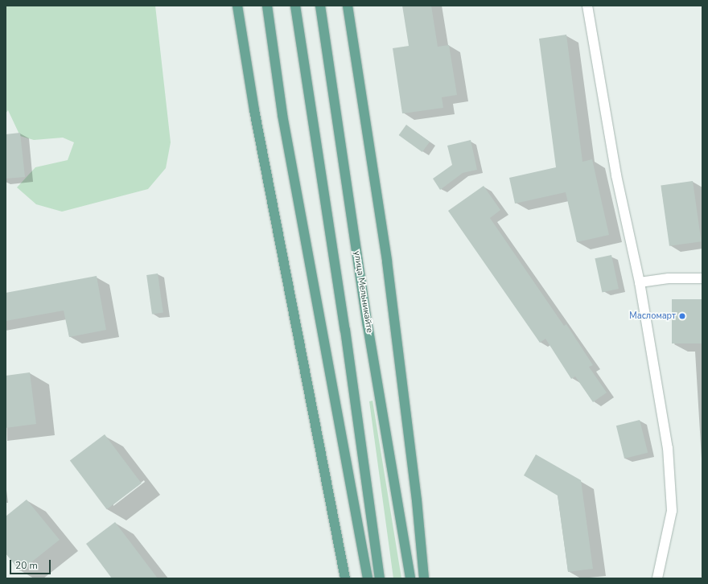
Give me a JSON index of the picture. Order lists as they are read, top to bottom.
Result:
{
  "streets": {
    "main road": ["улица Мельникайте"]
  },
  "places": ["Масломарт"],
  "scale_bar": "20 m"
}
